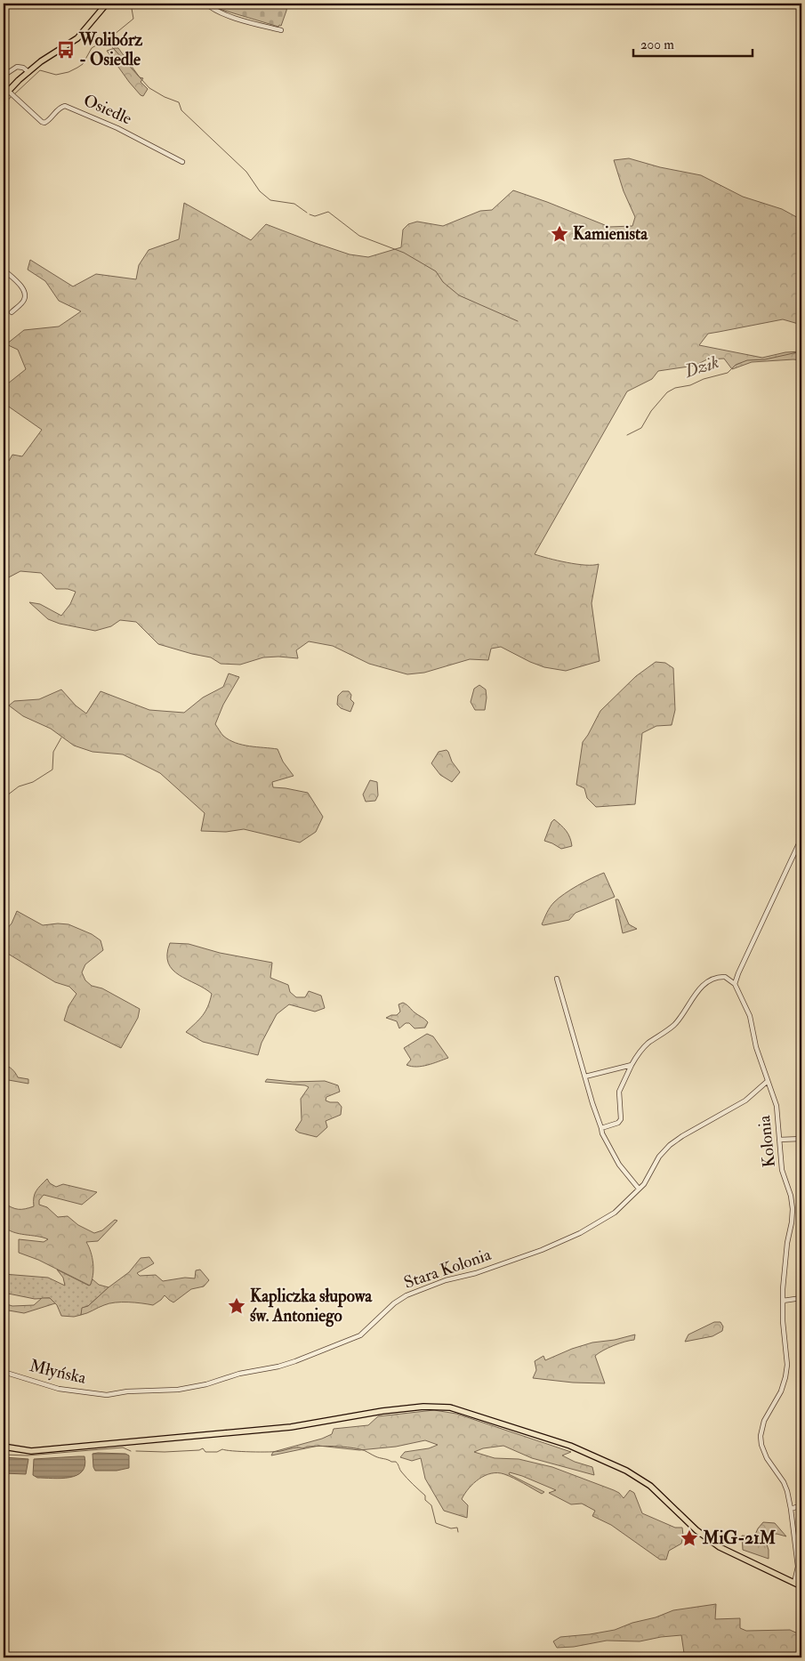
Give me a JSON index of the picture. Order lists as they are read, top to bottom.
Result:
{
  "streets": {
    "street": [
      "Osiedle",
      "Kolonia",
      "Stara Kolonia",
      "Młyńska"
    ]
  },
  "crossings": [
    ["Kolonia", "Stara Kolonia"],
    ["Stara Kolonia", "Młyńska"]
  ],
  "water": ["Dzik"],
  "places": {
    "bus stop": ["Wolibórz - Osiedle"],
    "place": ["Kamienista", "Kapliczka słupowa św. Antoniego", "MiG-21M"]
  },
  "scale_bar": "200 m"
}
